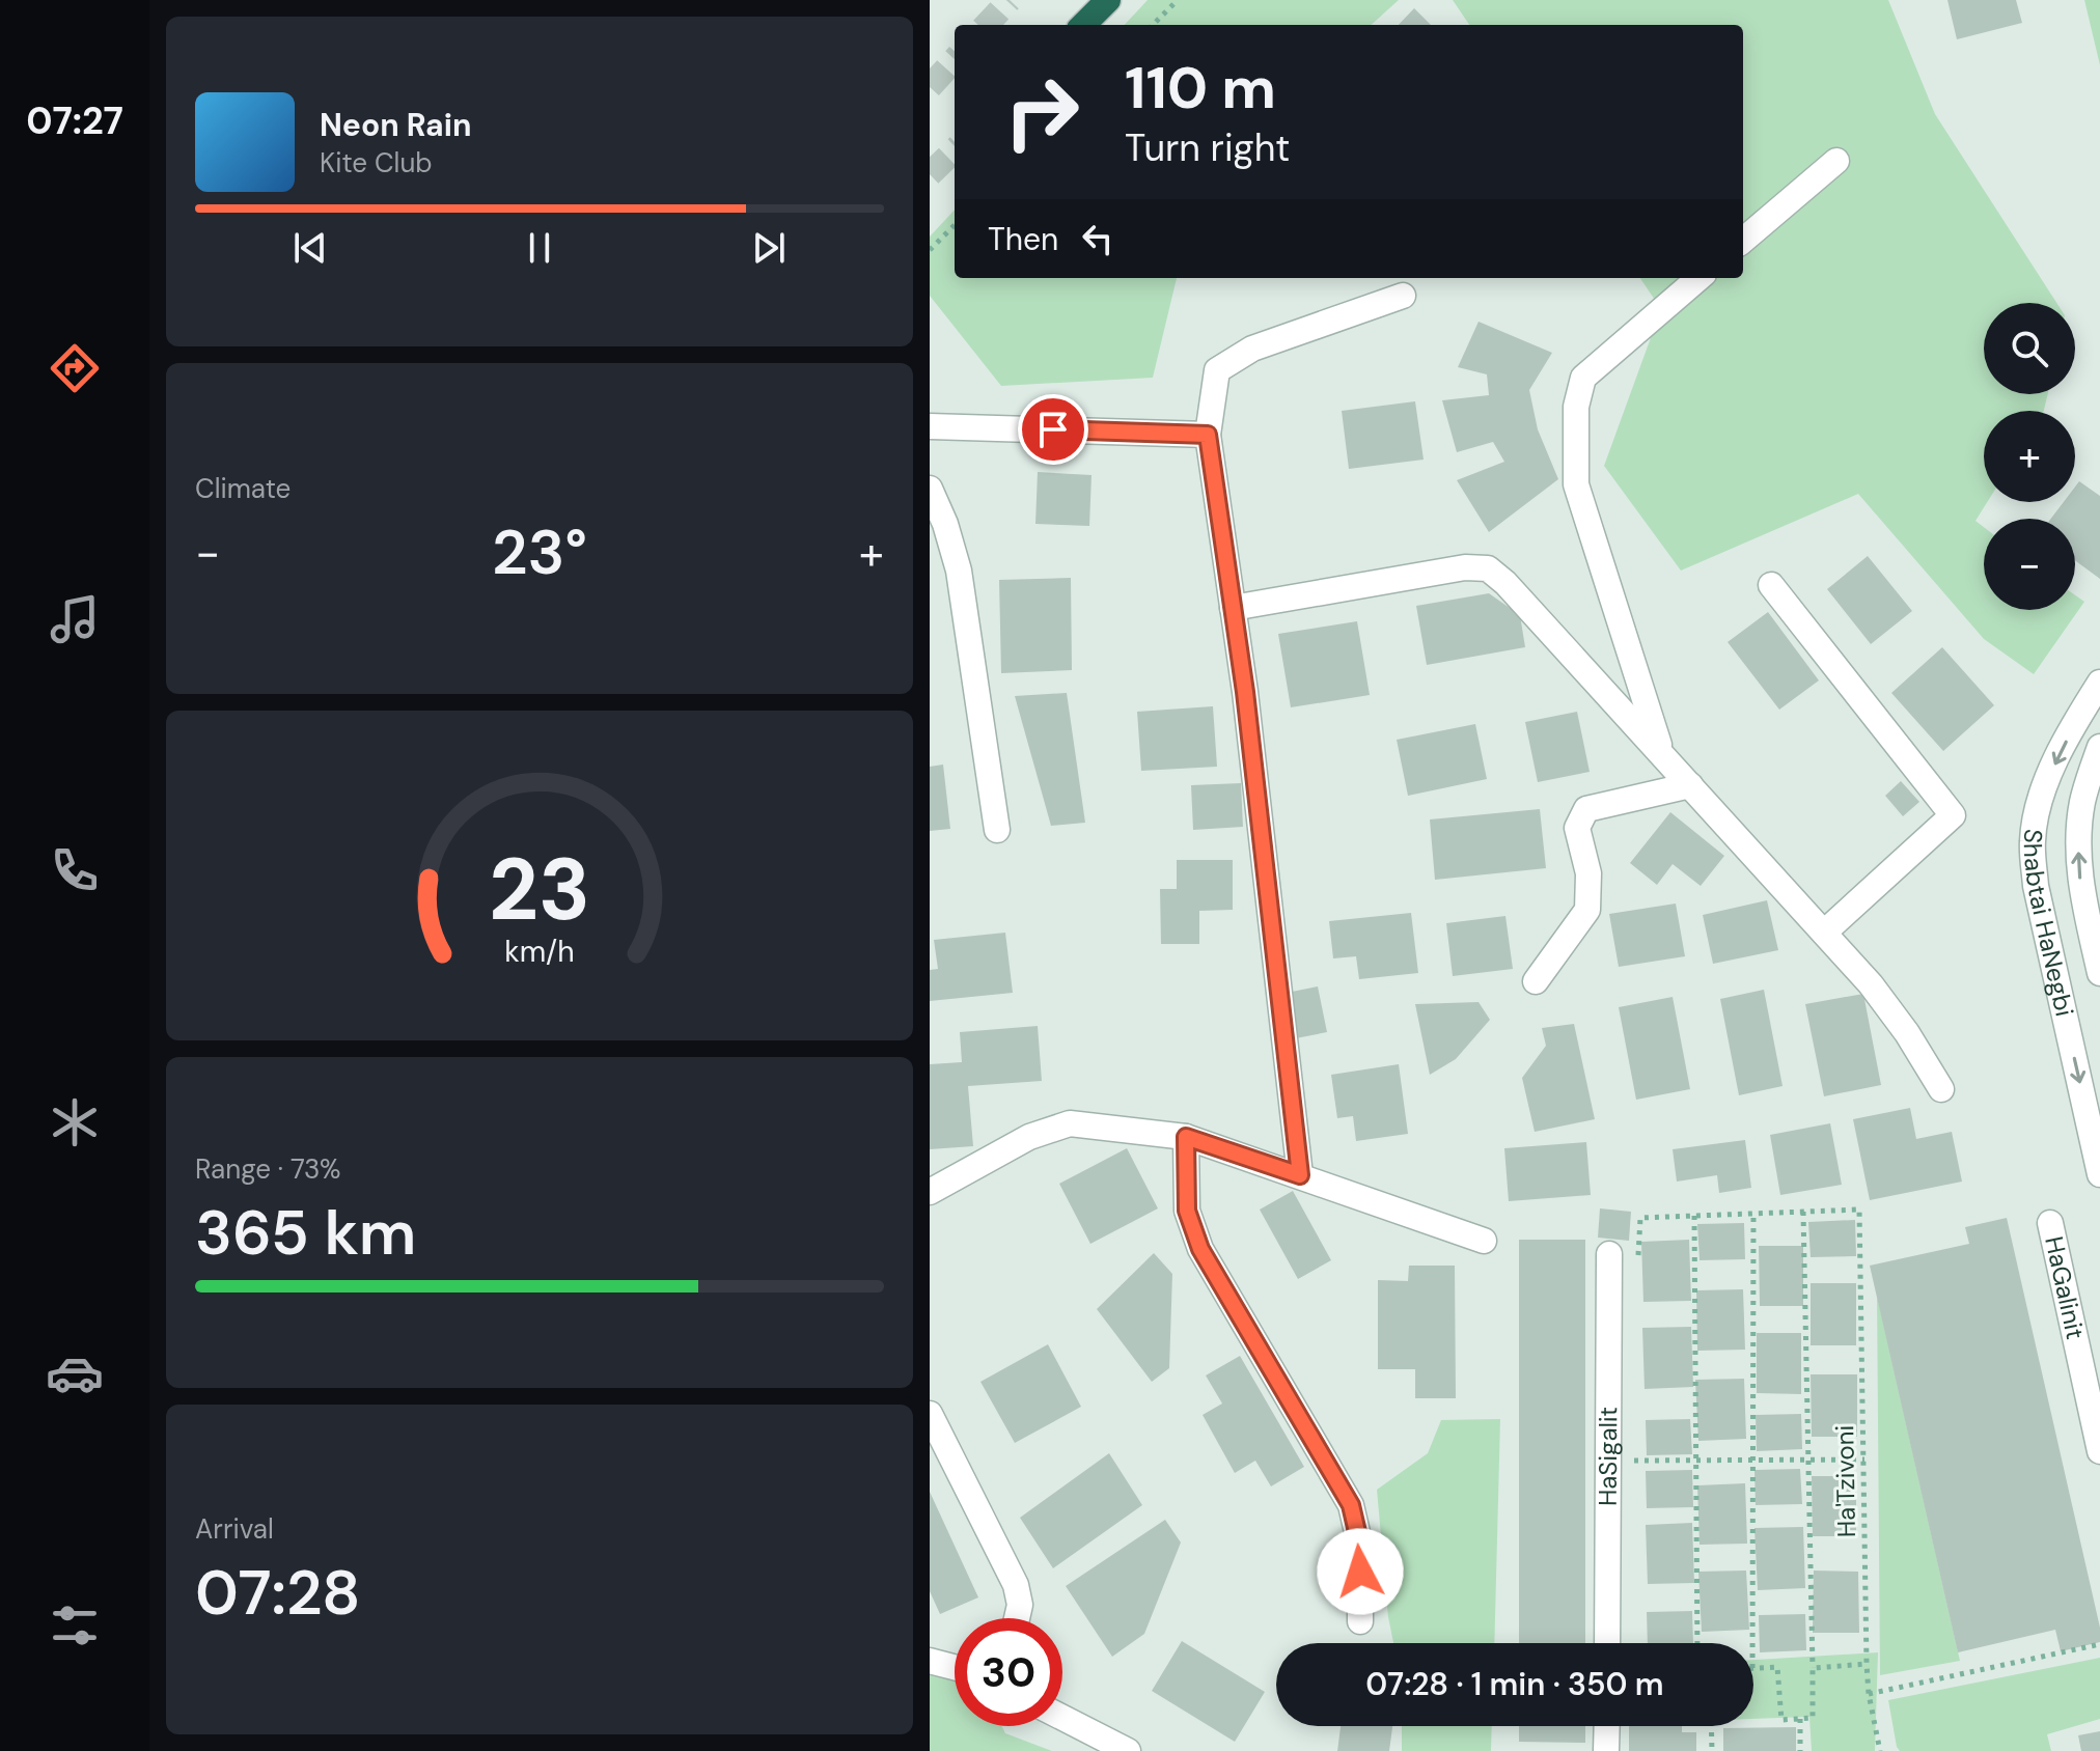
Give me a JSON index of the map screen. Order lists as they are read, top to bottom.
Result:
{
  "streets": {
    "street": ["Shabtai HaNegbi", "HaGalinit", "HaSigalit"],
    "path": ["Ha'Tzivoni"]
  },
  "page": {
    "tabs": "07:27",
    "turn": ["110 m", "Turn right"],
    "song": ["Neon Rain", "Kite Club"],
    "then": "Then",
    "map_buttons": ["+", "−"],
    "tile": [
      "Climate",
      ["Range · 73%", "365 km"],
      ["Arrival", "07:28"]
    ],
    "heat": ["−", "23°", "+"],
    "limit": "30",
    "trip": "07:28 · 1 min · 350 m",
    "gauge": ["23", "km/h"]
  }
}
